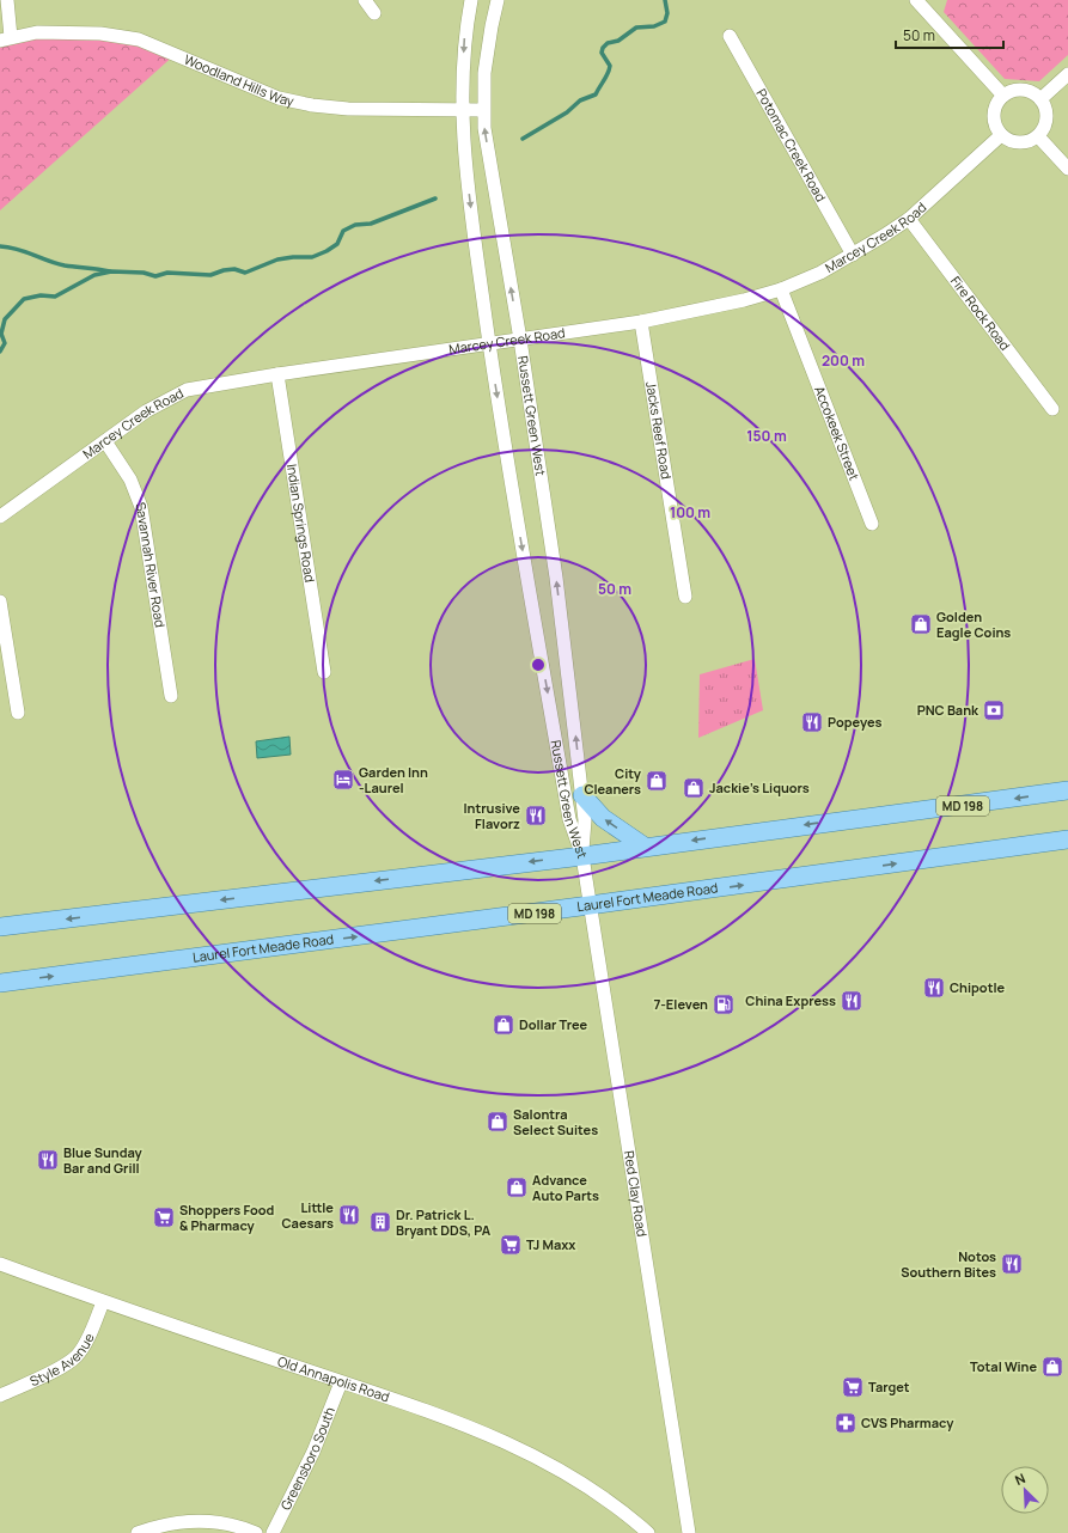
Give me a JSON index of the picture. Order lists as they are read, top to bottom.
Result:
{
  "streets": {
    "main road": ["MD 198", "Laurel Fort Meade Road"],
    "street": [
      "Woodland Hills Way",
      "Potomac Creek Road",
      "Marcey Creek Road",
      "Fire Rock Road",
      "Russett Green West",
      "Jacks Reef Road",
      "Accokeek Street",
      "Indian Springs Road",
      "Savannah River Road",
      "Red Clay Road",
      "Style Avenue",
      "Old Annapolis Road",
      "Greensboro South"
    ]
  },
  "crossings": [
    ["Woodland Hills Way", "Russett Green West"],
    ["Potomac Creek Road", "Marcey Creek Road"],
    ["Marcey Creek Road", "Fire Rock Road"],
    ["Marcey Creek Road", "Russett Green West"],
    ["Marcey Creek Road", "Jacks Reef Road"],
    ["Marcey Creek Road", "Accokeek Street"],
    ["Marcey Creek Road", "Indian Springs Road"],
    ["Marcey Creek Road", "Savannah River Road"],
    ["Russett Green West", "MD 198"],
    ["Russett Green West", "Red Clay Road"],
    ["MD 198", "Red Clay Road"],
    ["Laurel Fort Meade Road", "Red Clay Road"],
    ["Style Avenue", "Old Annapolis Road"],
    ["Old Annapolis Road", "Greensboro South"]
  ],
  "places": {
    "shop": [
      "Golden Eagle Coins",
      "City Cleaners",
      "Jackie's Liquors",
      "Dollar Tree",
      "Salontra Select Suites",
      "Advance Auto Parts",
      "Total Wine"
    ],
    "bank": ["PNC Bank"],
    "restaurant": [
      "Popeyes",
      "Intrusive Flavorz",
      "Chipotle",
      "China Express",
      "Blue Sunday Bar and Grill",
      "Little Caesars",
      "Notos Southern Bites"
    ],
    "hotel": ["Garden Inn -Laurel"],
    "fuel station": ["7-Eleven"],
    "supermarket": ["Shoppers Food & Pharmacy", "TJ Maxx", "Target"],
    "building": ["Dr. Patrick L. Bryant DDS, PA"],
    "pharmacy": ["CVS Pharmacy"]
  },
  "scale_bar": "50 m",
  "north": "top left",
  "rings": [
    "200 m",
    "150 m",
    "100 m",
    "50 m"
  ]
}
